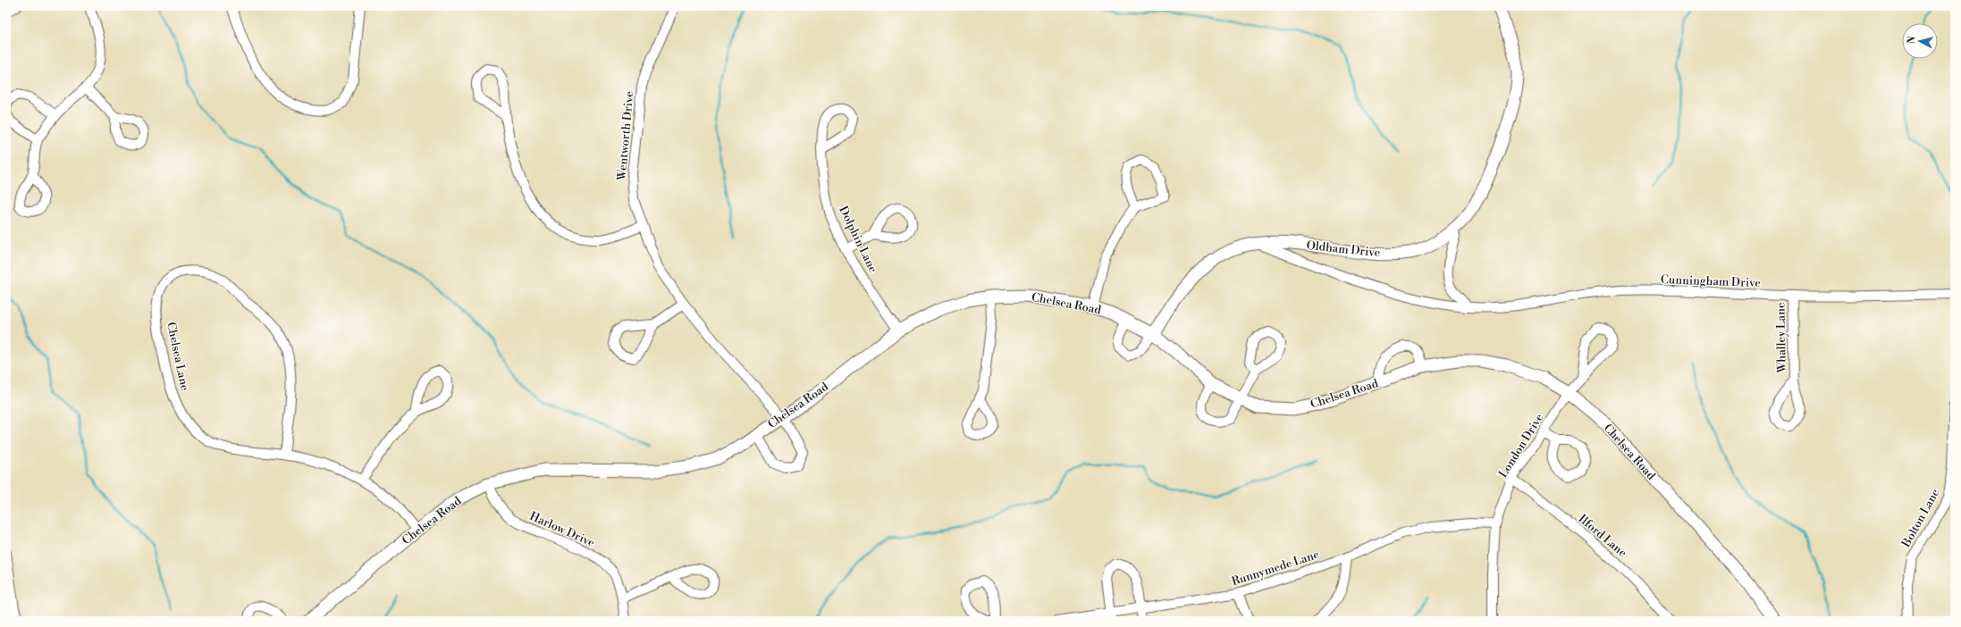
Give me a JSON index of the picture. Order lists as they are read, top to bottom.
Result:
{
  "streets": {
    "street": [
      "Wentworth Drive",
      "Dolphin Lane",
      "Oldham Drive",
      "Cunningham Drive",
      "Chelsea Road",
      "Whalley Lane",
      "Chelsea Lane",
      "London Drive",
      "Bolton Lane",
      "Harlow Drive",
      "Ilford Lane",
      "Runnymede Lane"
    ]
  },
  "crossings": [
    ["Wentworth Drive", "Chelsea Road"],
    ["Dolphin Lane", "Chelsea Road"],
    ["Oldham Drive", "Cunningham Drive"],
    ["Oldham Drive", "Chelsea Road"],
    ["Cunningham Drive", "Whalley Lane"],
    ["Chelsea Road", "Chelsea Lane"],
    ["Chelsea Road", "London Drive"],
    ["Chelsea Road", "Harlow Drive"],
    ["London Drive", "Ilford Lane"],
    ["London Drive", "Runnymede Lane"]
  ],
  "north": "left"
}
